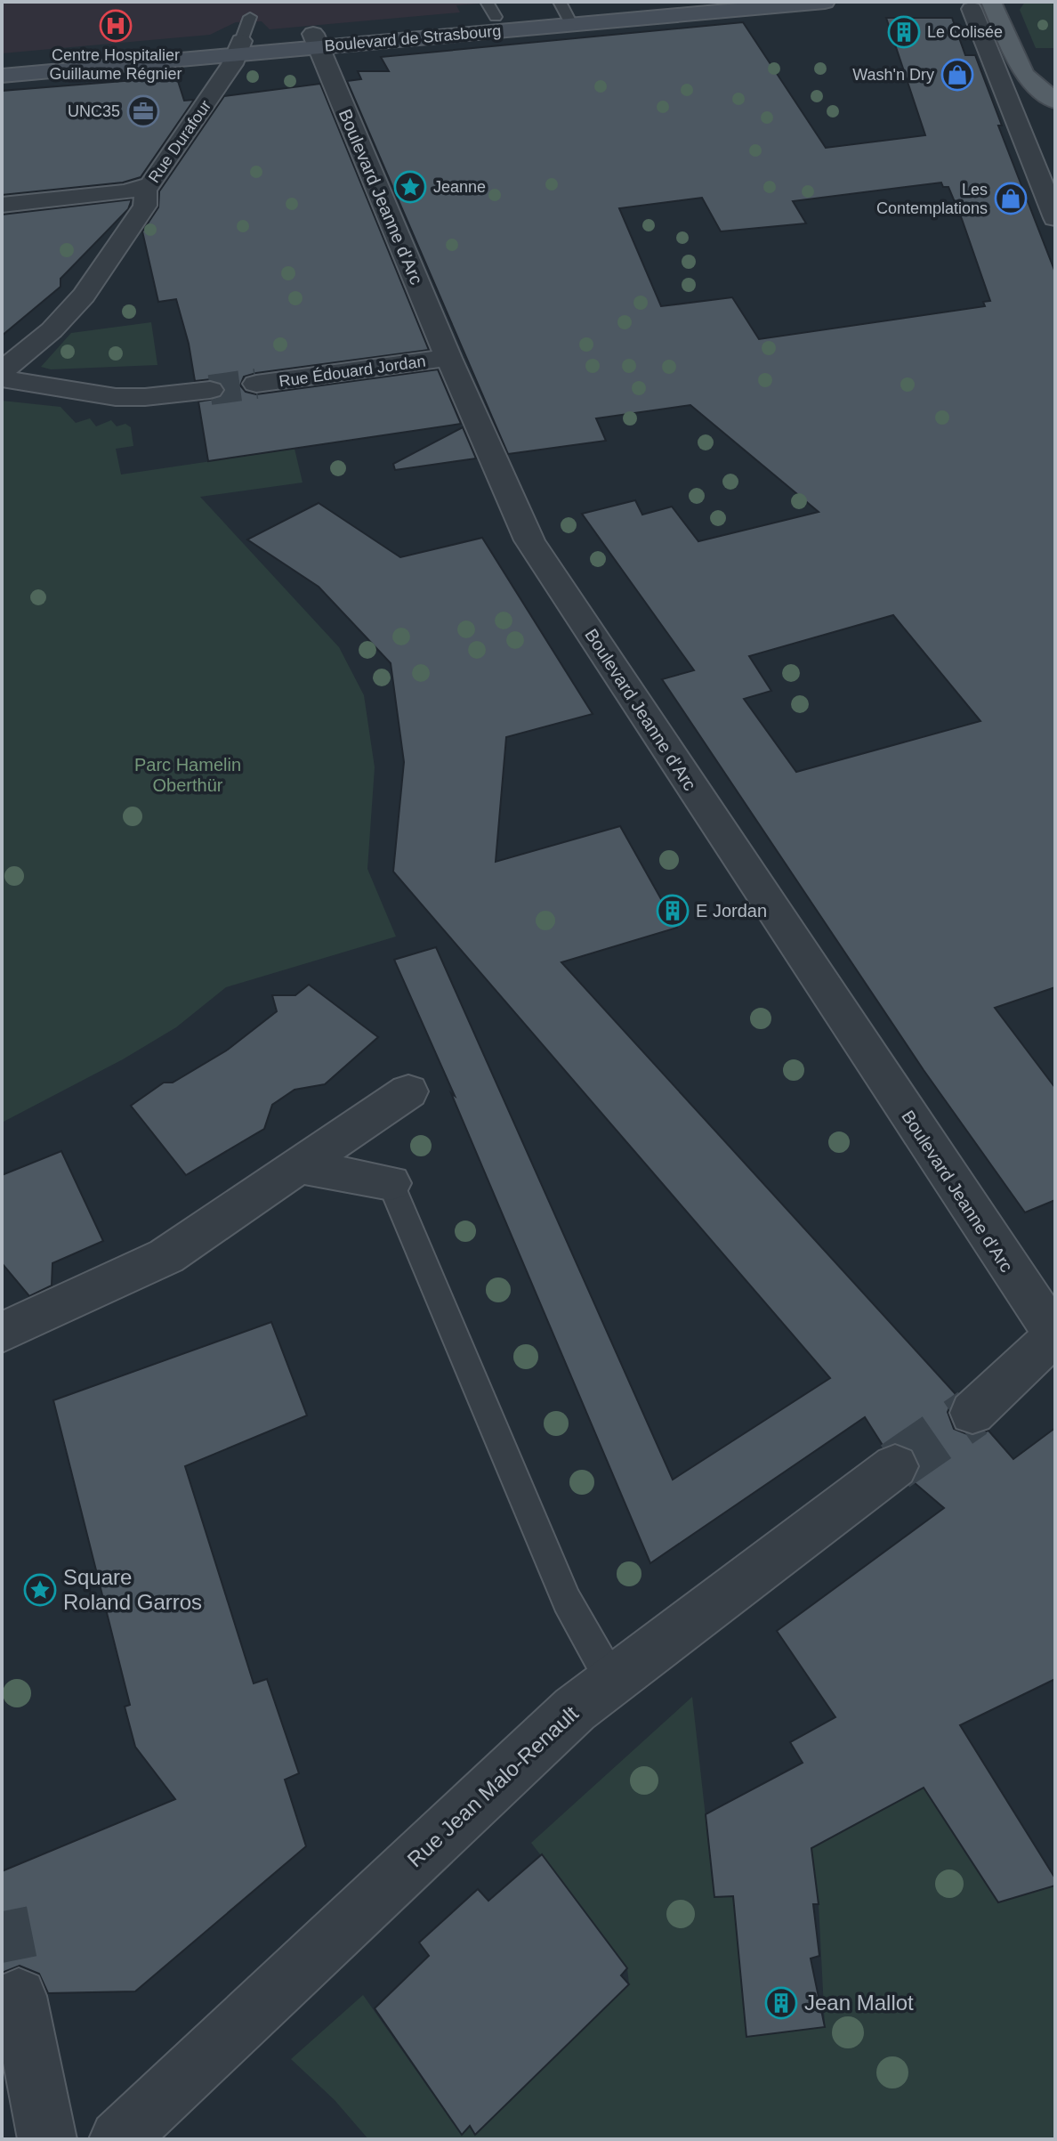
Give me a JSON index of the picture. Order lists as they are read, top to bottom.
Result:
{
  "streets": {
    "main road": ["Boulevard de Strasbourg"],
    "street": [
      "Rue Durafour",
      "Boulevard Jeanne d'Arc",
      "Rue Édouard Jordan",
      "Rue Jean Malo-Renault"
    ]
  },
  "crossings": [
    ["Boulevard de Strasbourg", "Rue Durafour"],
    ["Boulevard de Strasbourg", "Boulevard Jeanne d'Arc"],
    ["Boulevard Jeanne d'Arc", "Rue Édouard Jordan"]
  ],
  "parks": ["Parc Hamelin Oberthür"],
  "places": {
    "hospital": ["Centre Hospitalier Guillaume Régnier"],
    "building": ["Le Colisée", "E Jordan", "Jean Mallot"],
    "shop": ["Wash'n Dry", "Les Contemplations"],
    "office": ["UNC35"],
    "place": ["Jeanne", "Square Roland Garros"]
  }
}
